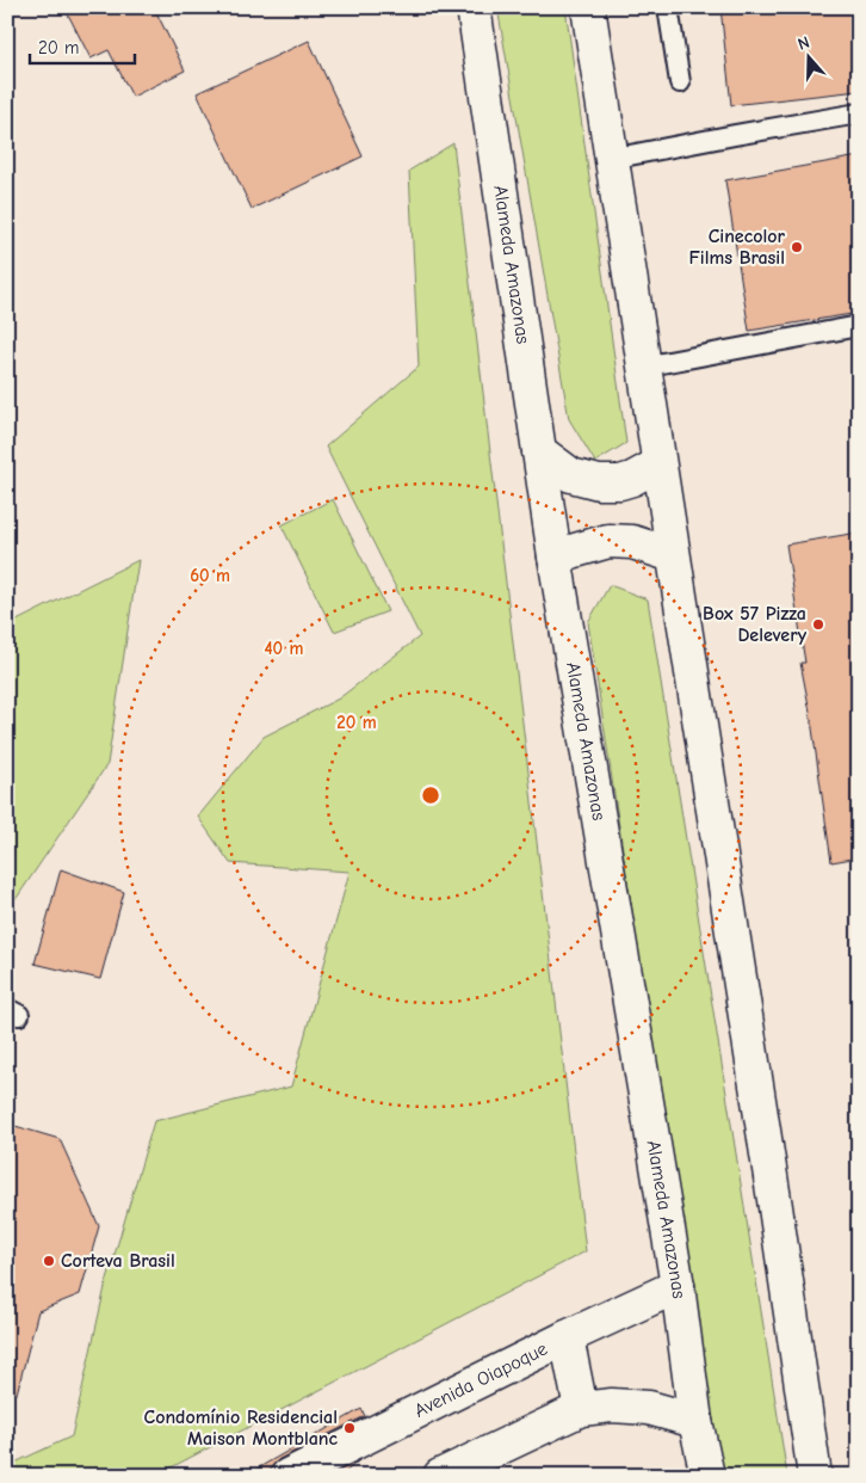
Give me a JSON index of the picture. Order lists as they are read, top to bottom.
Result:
{
  "streets": {
    "main road": ["Alameda Amazonas", "Avenida Oiapoque"]
  },
  "crossings": [
    ["Alameda Amazonas", "Avenida Oiapoque"]
  ],
  "places": [
    "Cinecolor Films Brasil",
    "Box 57 Pizza Delevery",
    "Corteva Brasil",
    "Condomínio Residencial Maison Montblanc"
  ],
  "scale_bar": "20 m",
  "north": "top",
  "rings": ["60 m", "40 m", "20 m"]
}
